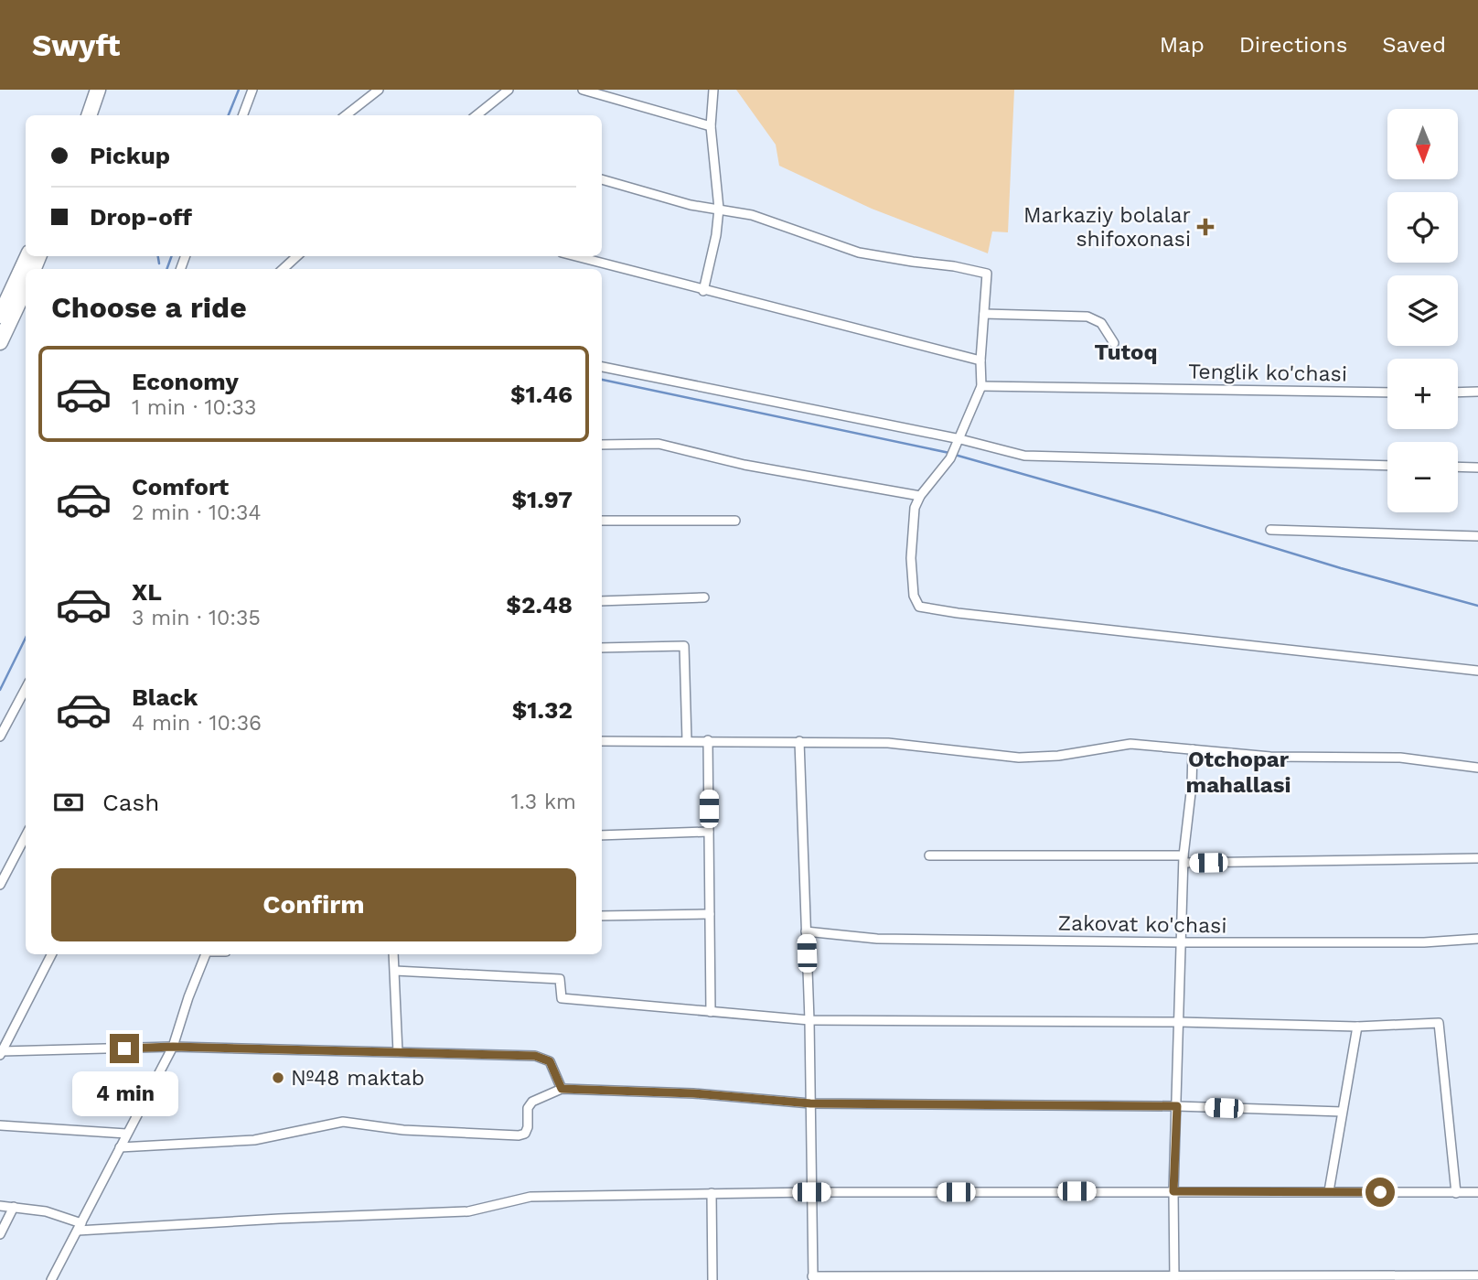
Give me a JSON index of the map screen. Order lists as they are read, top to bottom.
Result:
{
  "streets": {
    "street": ["Tenglik ko'chasi", "Zakovat ko'chasi"]
  },
  "districts": ["Tutoq", "Otchopar mahallasi"],
  "places": {
    "health": ["Markaziy bolalar shifoxonasi"],
    "other": ["№48 maktab"]
  },
  "north": "bottom",
  "page": {
    "header": "Swyft",
    "nav": ["Map", "Directions", "Saved"],
    "map_buttons": ["+", "−"],
    "banner": ["Pickup", "Drop-off"],
    "heading": "Choose a ride",
    "list": [
      {
        "name": "Economy",
        "note": "1 min · 10:33",
        "value": "$1.46"
      },
      {
        "name": "Comfort",
        "note": "2 min · 10:34",
        "value": "$1.97"
      },
      {
        "name": "XL",
        "note": "3 min · 10:35",
        "value": "$2.48"
      },
      {
        "name": "Black",
        "note": "4 min · 10:36",
        "value": "$1.32"
      }
    ],
    "pay": ["Cash", "1.3 km"],
    "buttons": "Confirm",
    "bubble": "4 min"
  }
}
